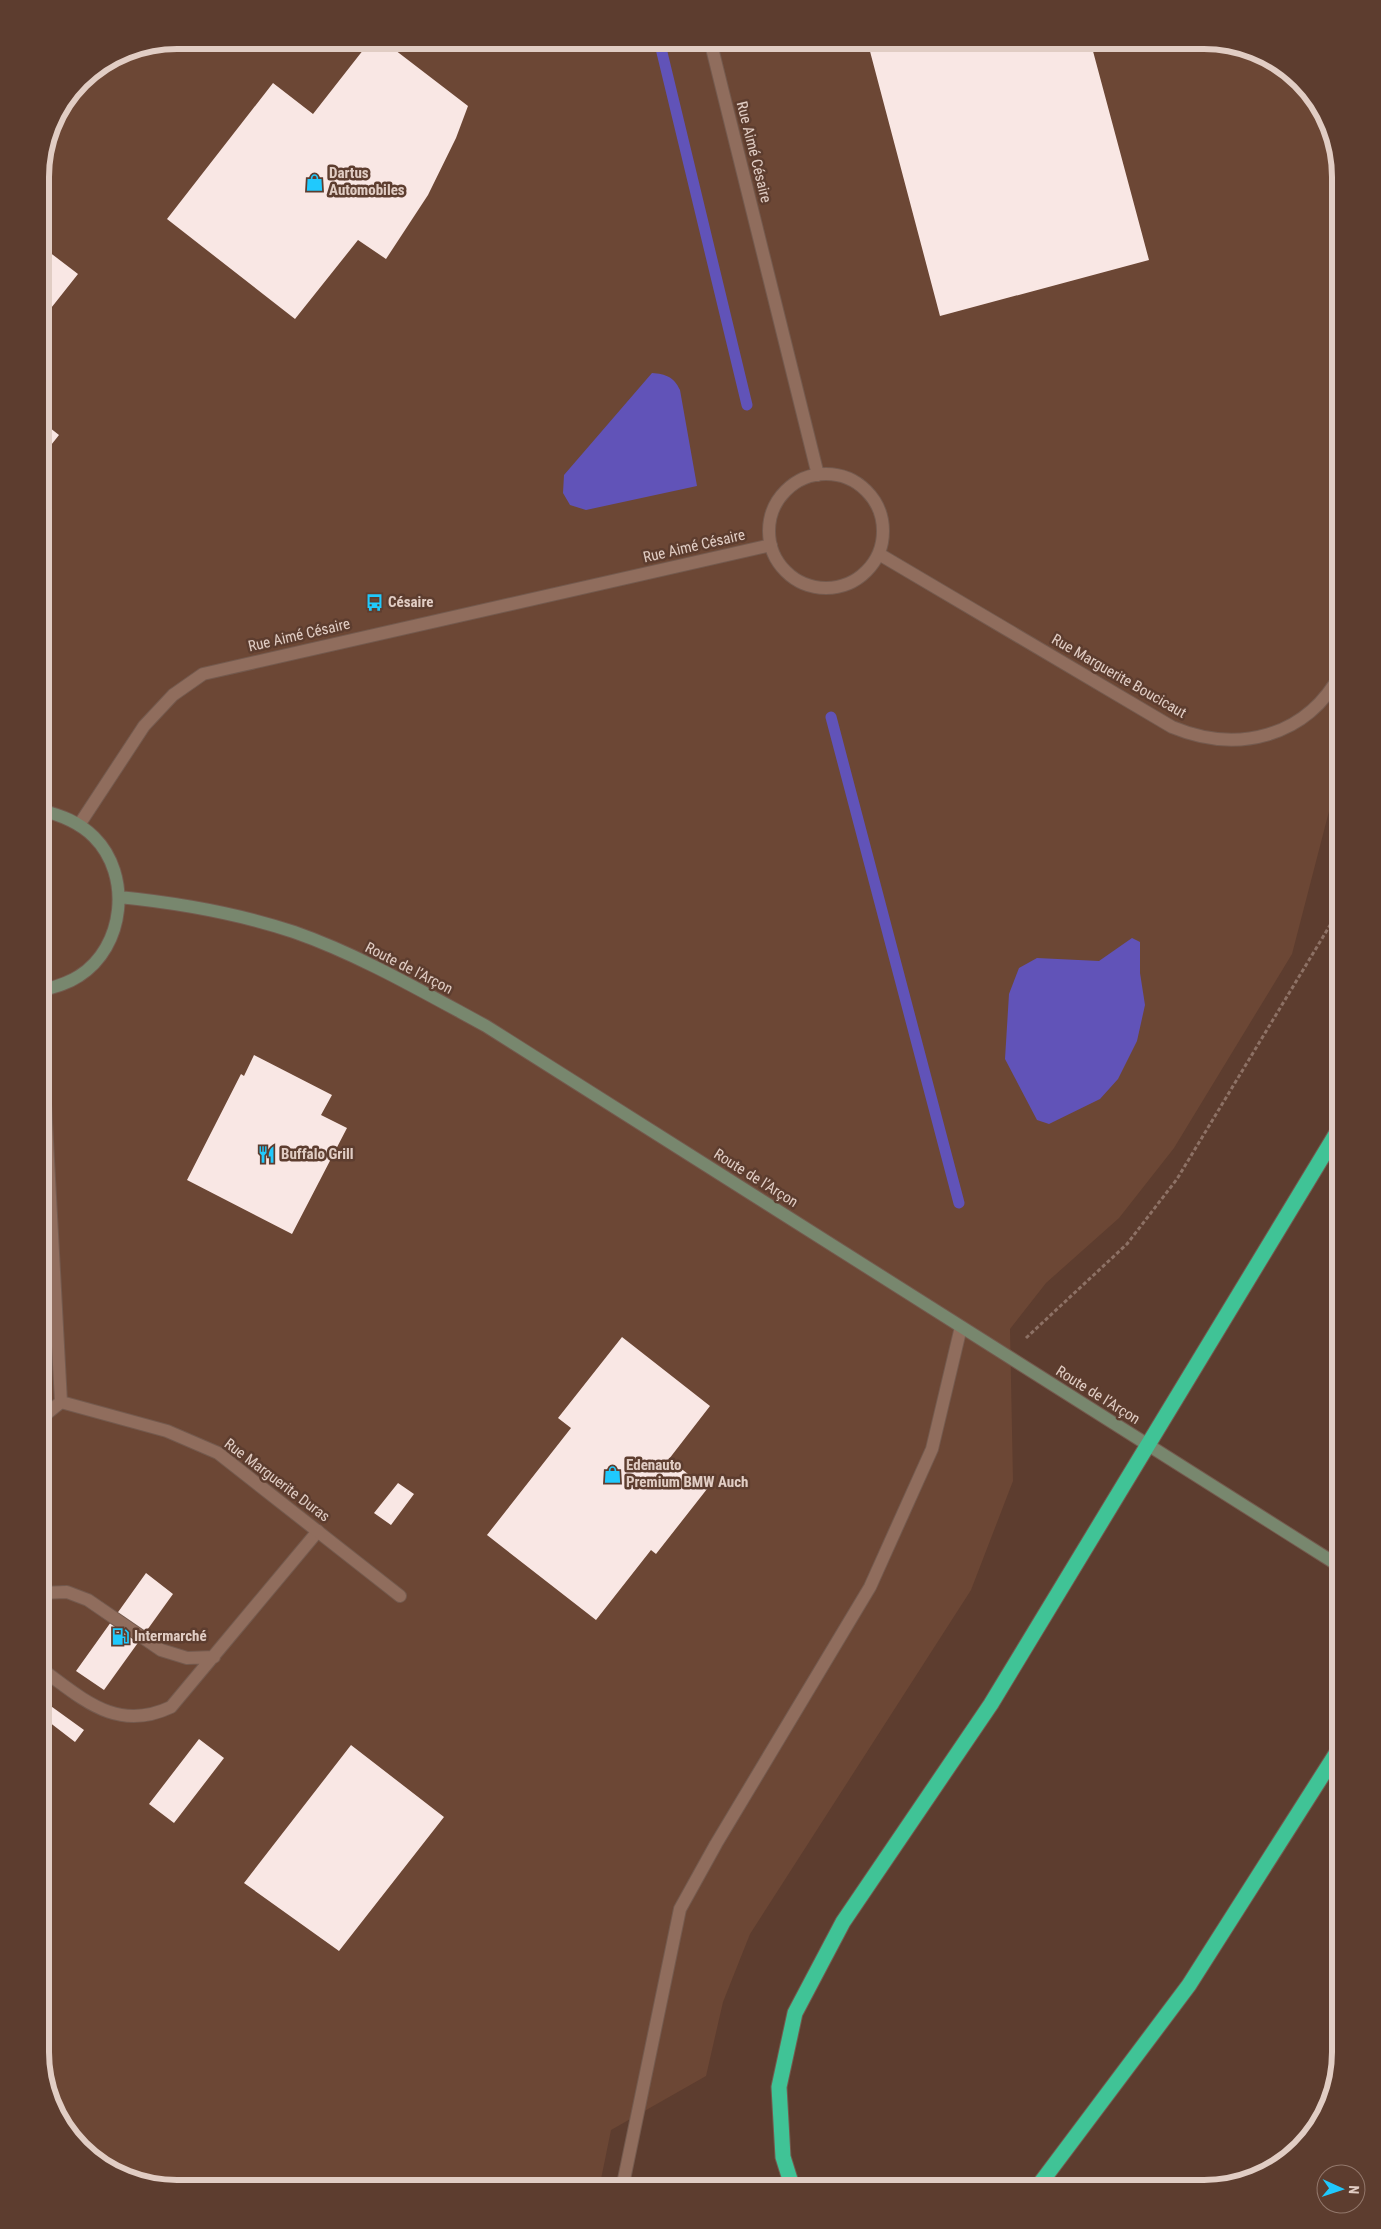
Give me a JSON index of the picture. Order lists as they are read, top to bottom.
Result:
{
  "streets": {
    "street": [
      "Rue Aimé Césaire",
      "Rue Marguerite Boucicaut",
      "Route de l’Arçon",
      "Rue Marguerite Duras"
    ]
  },
  "crossings": [
    ["Rue Aimé Césaire", "Rue Marguerite Boucicaut"]
  ],
  "places": {
    "shop": ["Dartus Automobiles", "Edenauto Premium BMW Auch"],
    "bus stop": ["Césaire"],
    "restaurant": ["Buffalo Grill"],
    "fuel station": ["Intermarché"]
  },
  "north": "right"
}
